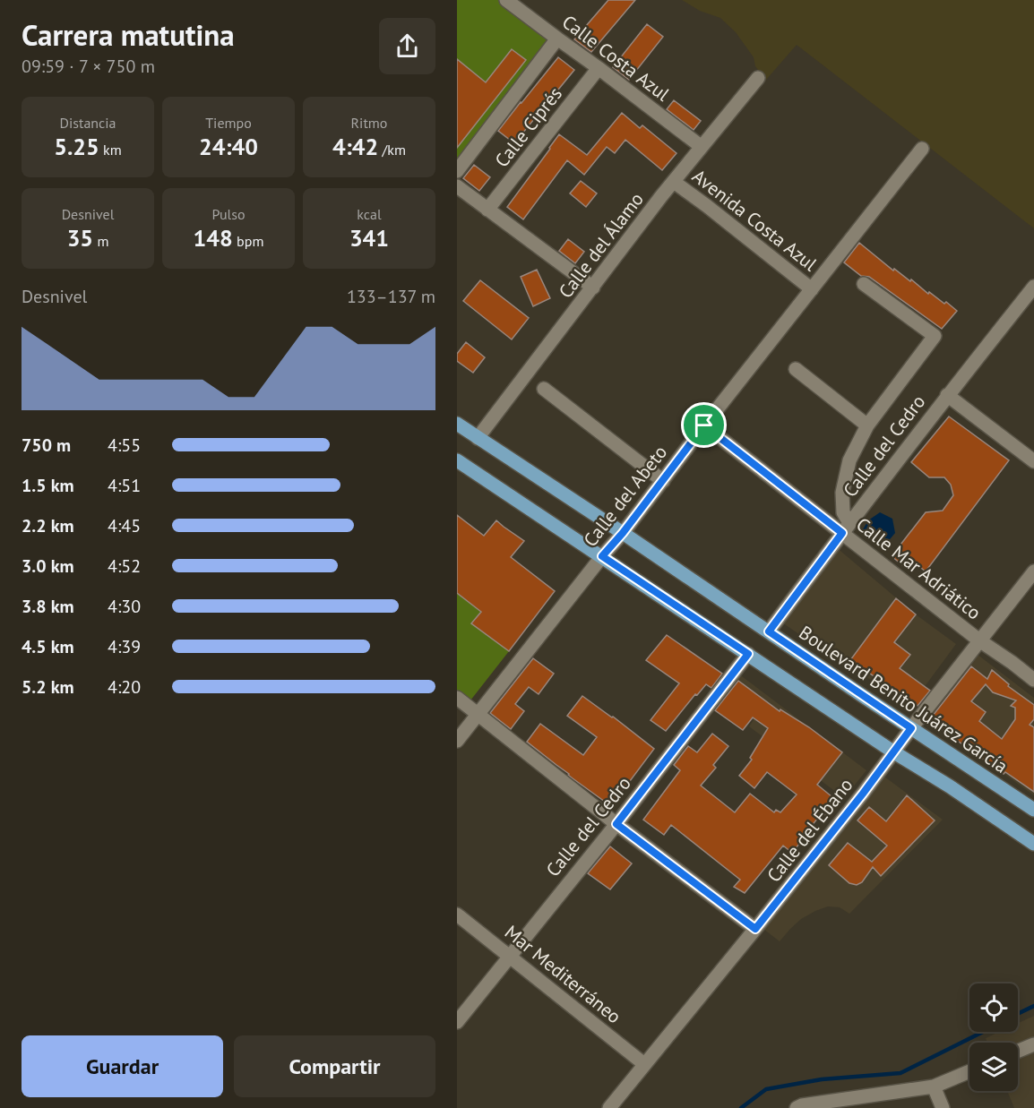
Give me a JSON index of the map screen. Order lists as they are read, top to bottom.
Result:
{
  "streets": {
    "main road": ["Boulevard Benito Juárez García"],
    "street": [
      "Calle Costa Azul",
      "Calle Ciprés",
      "Avenida Costa Azul",
      "Calle del Álamo",
      "Calle del Cedro",
      "Calle del Abeto",
      "Calle Mar Adriático",
      "Calle del Ébano",
      "Mar Mediterráneo"
    ]
  },
  "crossings": [
    ["Calle Costa Azul", "Calle Ciprés"],
    ["Calle Costa Azul", "Calle del Álamo"],
    ["Avenida Costa Azul", "Calle del Álamo"],
    ["Avenida Costa Azul", "Calle del Abeto"],
    ["Calle del Álamo", "Boulevard Benito Juárez García"],
    ["Calle del Cedro", "Calle Mar Adriático"],
    ["Calle del Cedro", "Boulevard Benito Juárez García"],
    ["Calle del Cedro", "Mar Mediterráneo"],
    ["Calle del Abeto", "Calle Mar Adriático"],
    ["Calle del Abeto", "Boulevard Benito Juárez García"],
    ["Calle Mar Adriático", "Calle del Ébano"],
    ["Boulevard Benito Juárez García", "Calle del Ébano"],
    ["Calle del Ébano", "Mar Mediterráneo"]
  ],
  "page": {
    "heading": ["Carrera matutina", "09:59 · 7 × 750 m"],
    "stats": [
      ["Distancia", "5.25 km"],
      ["Tiempo", "24:40"],
      ["Ritmo", "4:42 /km"],
      ["Desnivel", "35 m"],
      ["Pulso", "148 bpm"],
      ["kcal", "341"]
    ],
    "chart": ["Desnivel", "133–137 m"],
    "list": [
      {
        "name": "750 m",
        "note": "4:55"
      },
      {
        "name": "1.5 km",
        "note": "4:51"
      },
      {
        "name": "2.2 km",
        "note": "4:45"
      },
      {
        "name": "3.0 km",
        "note": "4:52"
      },
      {
        "name": "3.8 km",
        "note": "4:30"
      },
      {
        "name": "4.5 km",
        "note": "4:39"
      },
      {
        "name": "5.2 km",
        "note": "4:20"
      }
    ],
    "buttons": ["Guardar", "Compartir"]
  }
}
